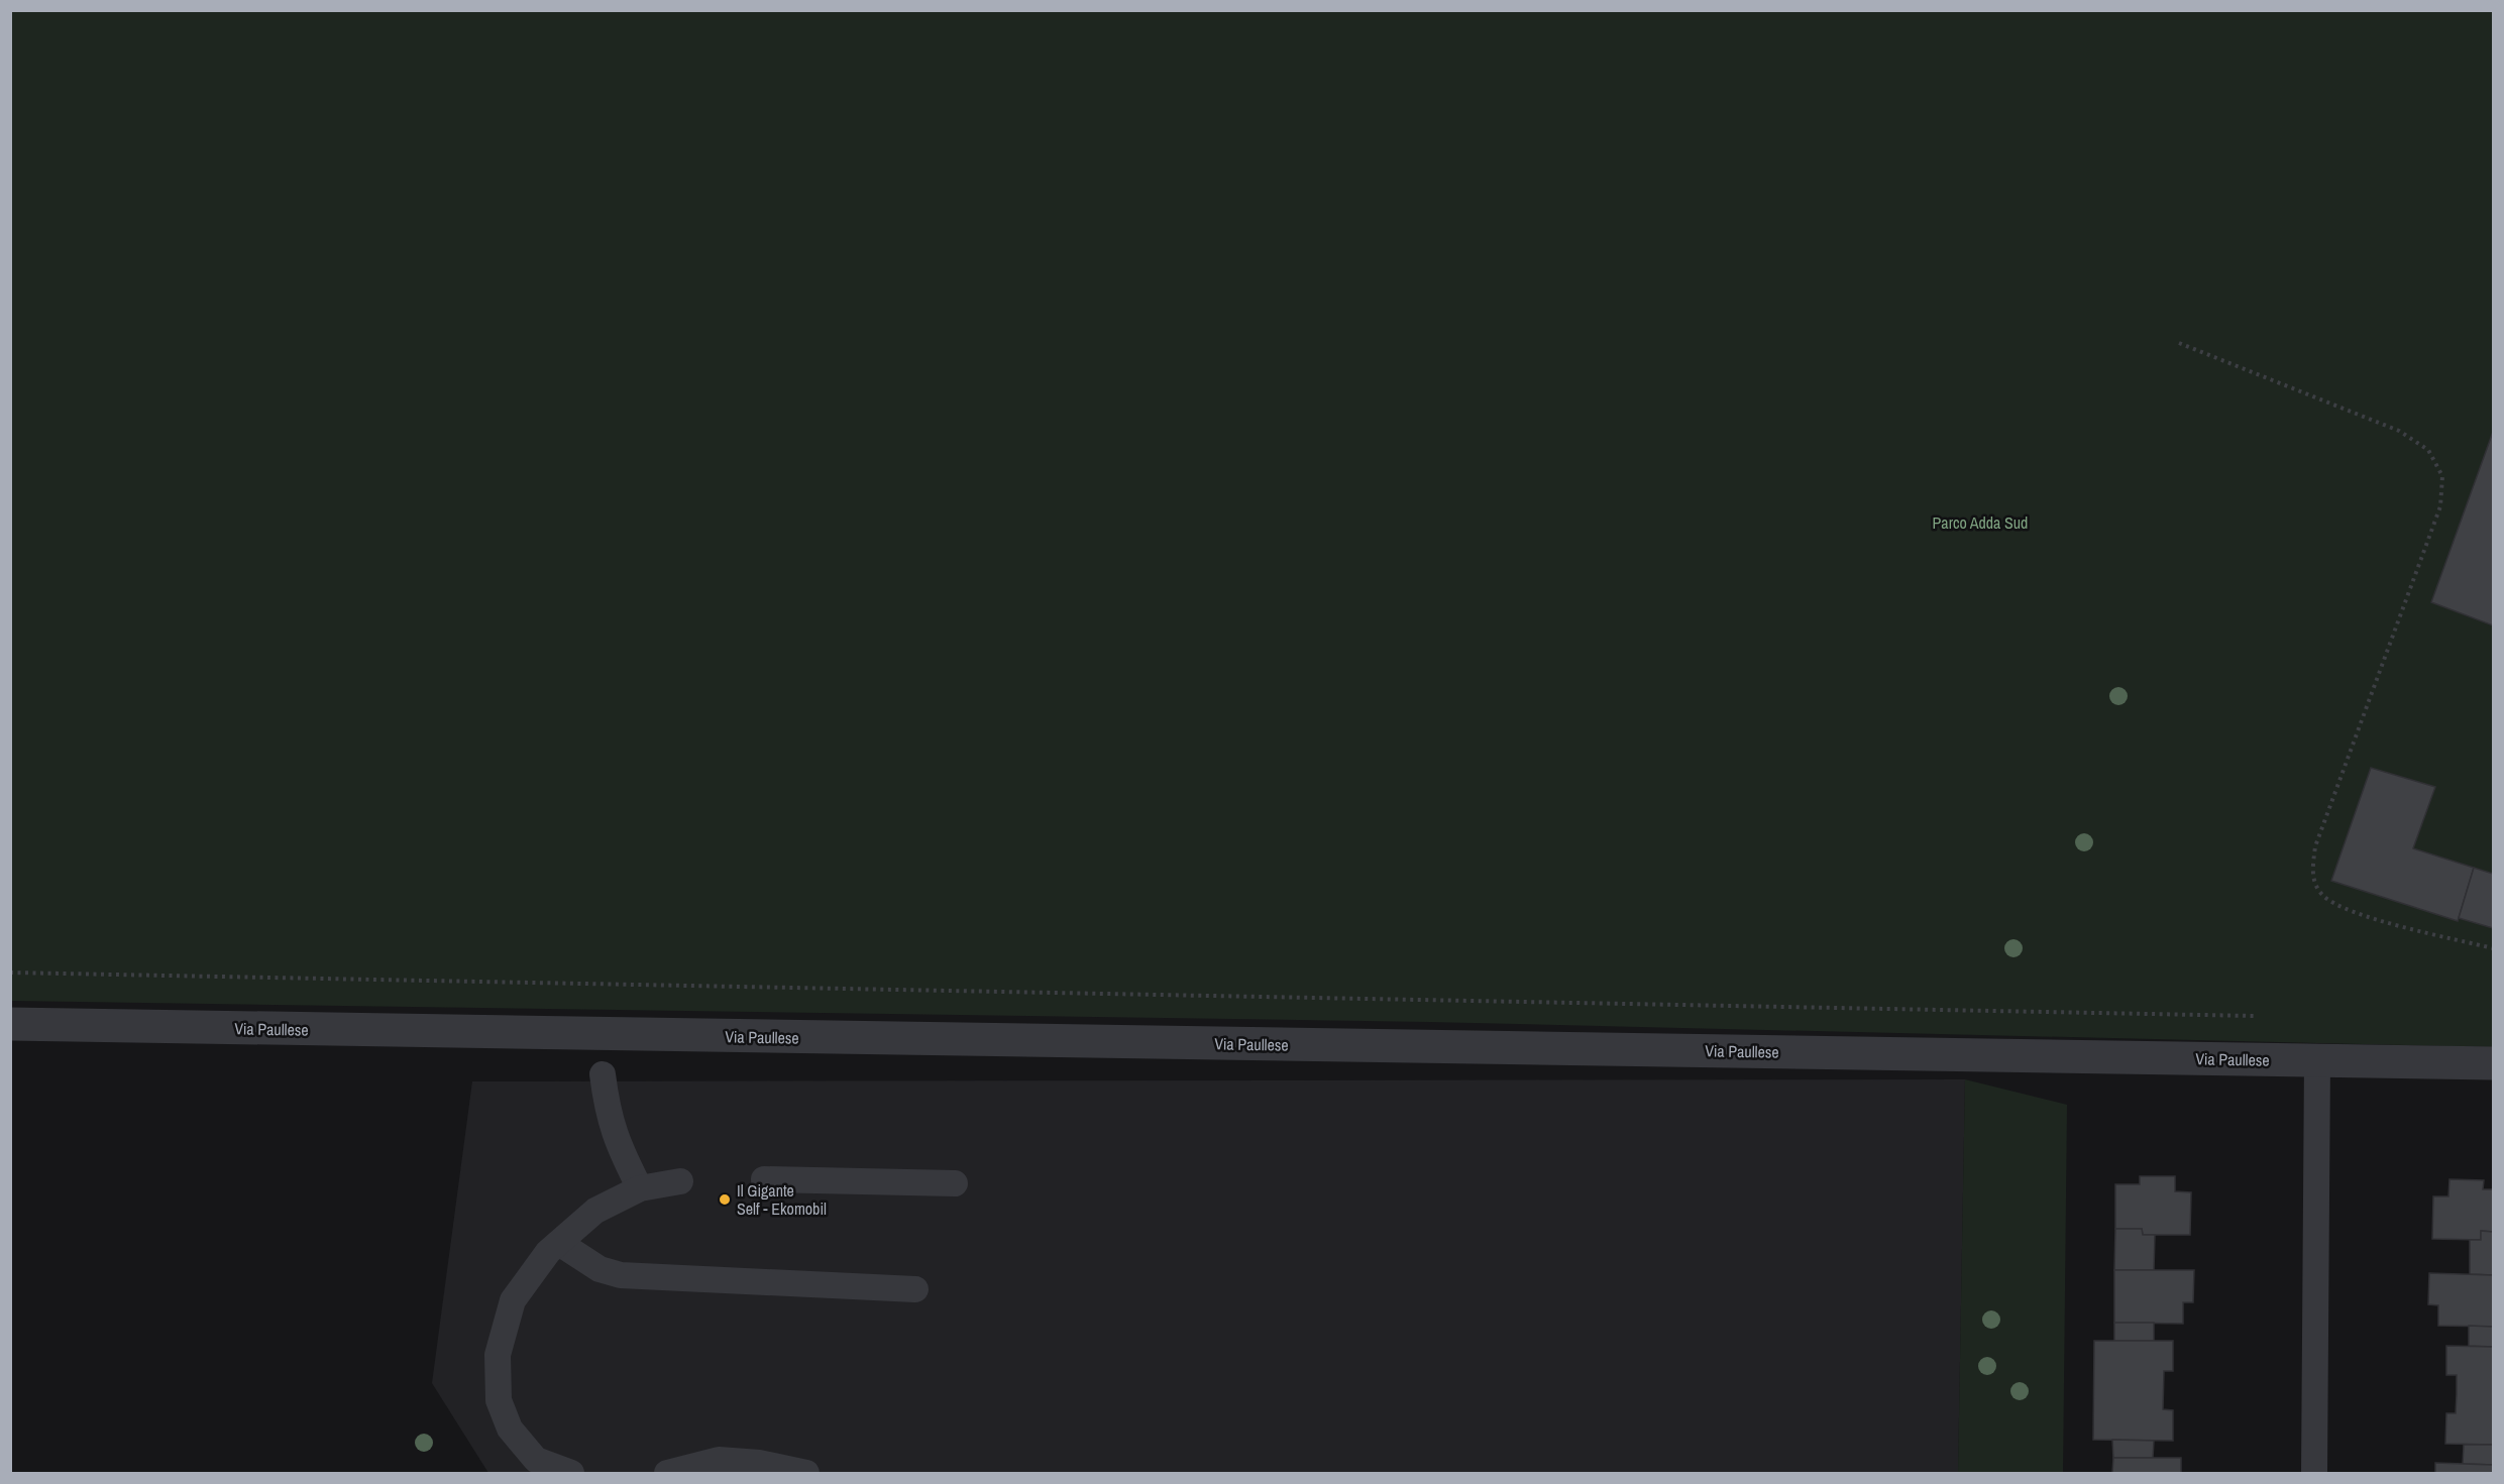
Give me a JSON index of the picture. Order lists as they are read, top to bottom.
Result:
{
  "streets": {
    "street": ["Via Paullese"]
  },
  "parks": ["Parco Adda Sud"],
  "places": ["Il Gigante Self - Ekomobil"]
}
